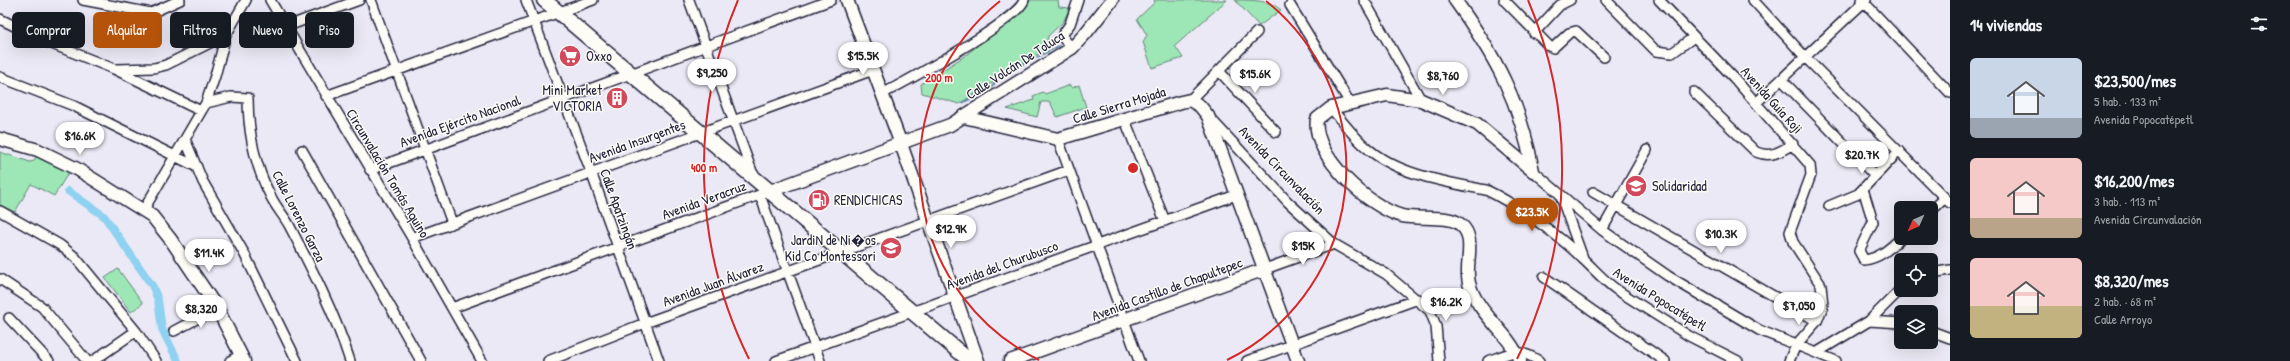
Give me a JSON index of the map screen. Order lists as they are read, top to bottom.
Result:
{
  "streets": {
    "street": [
      "Calle Volcán De Toluca",
      "Avenida Guía Roji",
      "Calle Sierra Mojada",
      "Avenida Ejército Nacional",
      "Avenida Insurgentes",
      "Avenida Circunvalación",
      "Circunvalación Tomás Aquino",
      "Avenida Veracruz",
      "Calle Apatzingán",
      "Calle Lorenzo Garza",
      "Avenida del Churubusco",
      "Avenida Juan Álvarez",
      "Avenida Castillo de Chapultepec",
      "Avenida Popocatépetl"
    ]
  },
  "crossings": [
    ["Calle Volcán De Toluca", "Calle Sierra Mojada"],
    ["Calle Volcán De Toluca", "Avenida Veracruz"],
    ["Calle Sierra Mojada", "Avenida Circunvalación"],
    ["Calle Sierra Mojada", "Avenida Veracruz"],
    ["Avenida Ejército Nacional", "Circunvalación Tomás Aquino"],
    ["Avenida Ejército Nacional", "Calle Apatzingán"],
    ["Avenida Insurgentes", "Circunvalación Tomás Aquino"],
    ["Avenida Insurgentes", "Calle Apatzingán"],
    ["Avenida Circunvalación", "Avenida Castillo de Chapultepec"],
    ["Circunvalación Tomás Aquino", "Avenida Veracruz"],
    ["Avenida Veracruz", "Calle Apatzingán"],
    ["Calle Apatzingán", "Avenida Juan Álvarez"]
  ],
  "places": {
    "supermarket": ["Oxxo"],
    "building": ["Mini Market VICTORIA"],
    "school or university": ["Solidaridad", "JardiN de Ni�os Kid Co Montessori"],
    "fuel station": ["RENDICHICAS"]
  },
  "north": "bottom left",
  "page": {
    "heading": "14 viviendas",
    "chip": [
      "Comprar",
      "Alquilar",
      "Filtros",
      "Nuevo",
      "Piso"
    ],
    "price": [
      "$15.5K",
      "$9,250",
      "$15.6K",
      "$8,760",
      "$16.6K",
      "$20.7K",
      "$23.5K",
      "$12.9K",
      "$10.3K",
      "$15K",
      "$11.4K",
      "$16.2K",
      "$7,050",
      "$8,320"
    ],
    "list": [
      {
        "name": "$23,500/mes",
        "note": "5 hab. · 133 m² · Avenida Popocatépetl"
      },
      {
        "name": "$16,200/mes",
        "note": "3 hab. · 113 m² · Avenida Circunvalación"
      },
      {
        "name": "$8,320/mes",
        "note": "2 hab. · 68 m² · Calle Arroyo"
      }
    ]
  },
  "rings": ["200 m", "400 m"]
}
